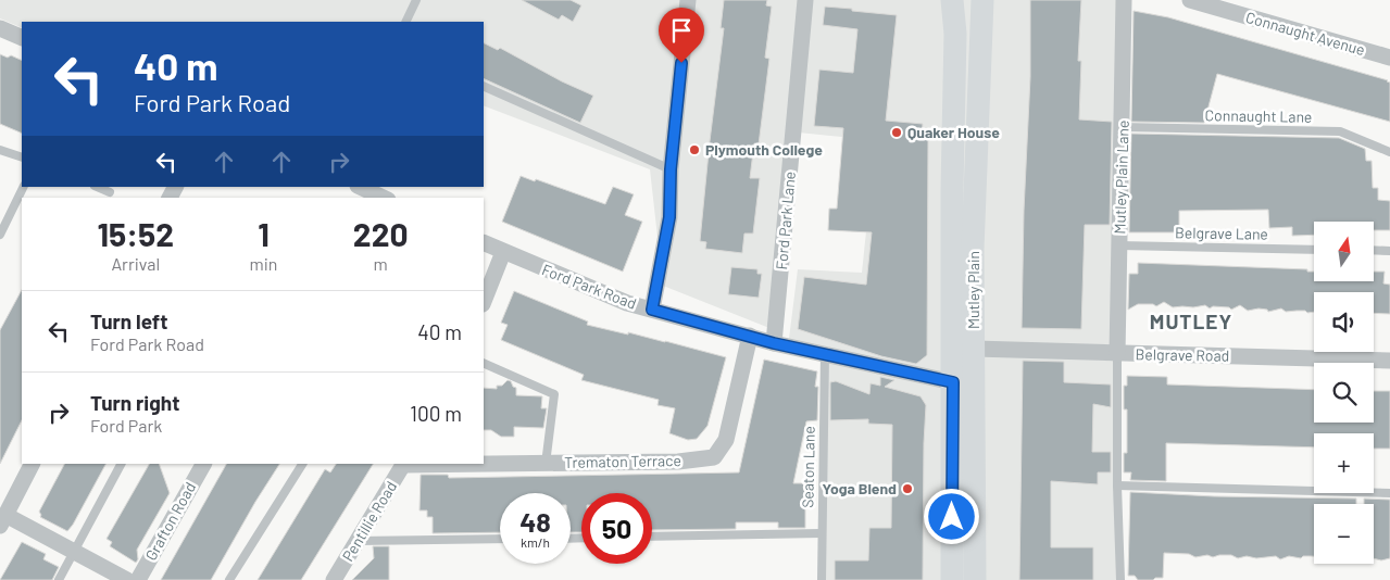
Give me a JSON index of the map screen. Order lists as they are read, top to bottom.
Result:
{
  "streets": {
    "main road": ["Mutley Plain"],
    "street": [
      "Connaught Avenue",
      "Mutley Plain Lane",
      "Ford Park Lane",
      "Ford Park Road",
      "Belgrave Road",
      "Trematon Terrace",
      "Grafton Road",
      "Pentillie Road"
    ],
    "lane": ["Connaught Lane", "Belgrave Lane", "Seaton Lane"]
  },
  "crossings": [
    ["Connaught Lane", "Mutley Plain Lane"],
    ["Mutley Plain Lane", "Belgrave Lane"],
    ["Mutley Plain Lane", "Belgrave Road"],
    ["Ford Park Lane", "Ford Park Road"],
    ["Ford Park Road", "Mutley Plain"],
    ["Ford Park Road", "Trematon Terrace"],
    ["Ford Park Road", "Seaton Lane"],
    ["Mutley Plain", "Belgrave Road"],
    ["Trematon Terrace", "Pentillie Road"]
  ],
  "districts": ["MUTLEY"],
  "places": ["Quaker House", "Plymouth College", "Yoga Blend"],
  "north": "top",
  "page": {
    "turn": ["40 m", "Ford Park Road"],
    "eta": [
      "15:52",
      "Arrival",
      "1",
      "min",
      "220",
      "m"
    ],
    "map_buttons": ["+", "−"],
    "list": [
      {
        "name": "Turn left",
        "note": "Ford Park Road",
        "value": "40 m"
      },
      {
        "name": "Turn right",
        "note": "Ford Park",
        "value": "100 m"
      }
    ],
    "speed": "48 km/h",
    "limit": "50"
  }
}
